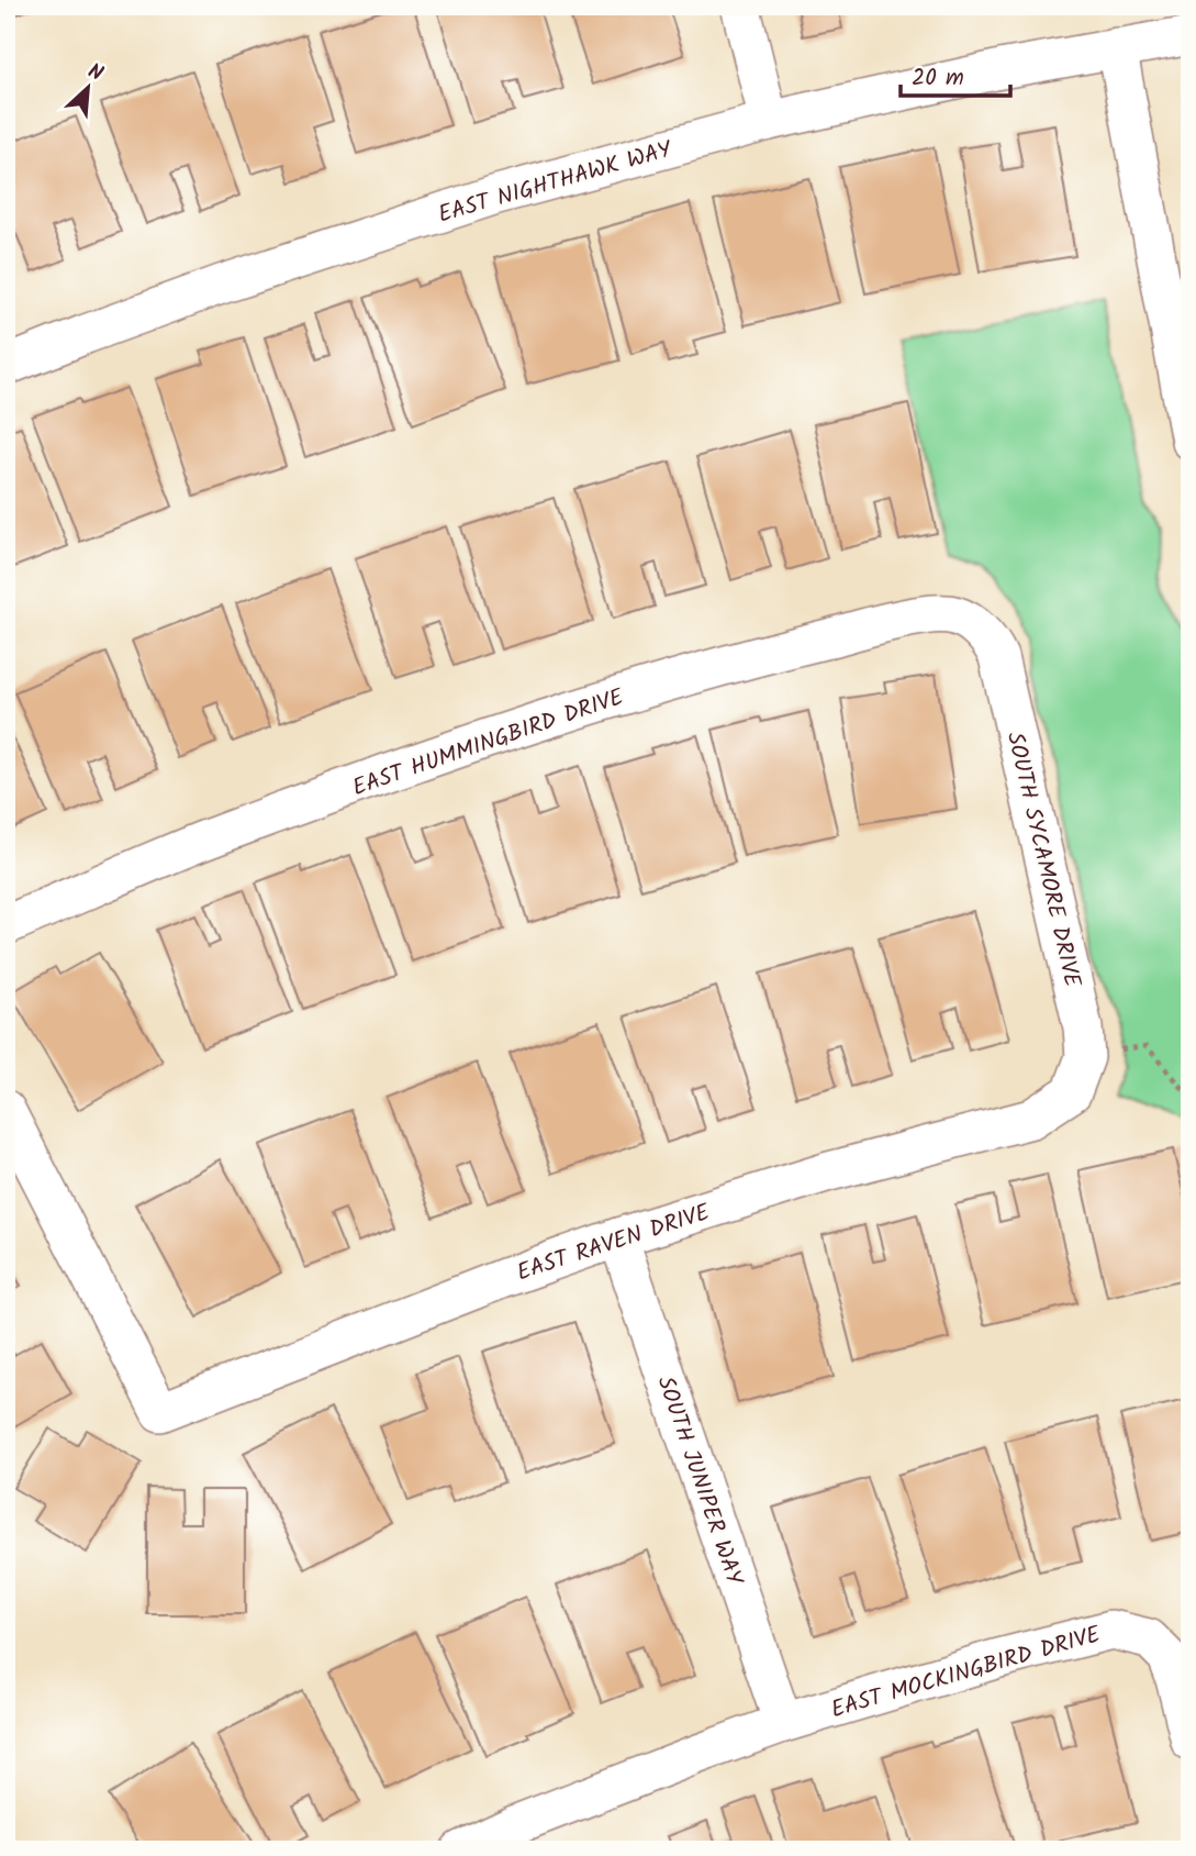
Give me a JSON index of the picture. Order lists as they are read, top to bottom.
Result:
{
  "streets": {
    "street": [
      "EAST NIGHTHAWK WAY",
      "EAST HUMMINGBIRD DRIVE",
      "SOUTH SYCAMORE DRIVE",
      "EAST RAVEN DRIVE",
      "SOUTH JUNIPER WAY",
      "EAST MOCKINGBIRD DRIVE"
    ]
  },
  "crossings": [
    ["EAST HUMMINGBIRD DRIVE", "SOUTH SYCAMORE DRIVE"],
    ["SOUTH SYCAMORE DRIVE", "EAST RAVEN DRIVE"],
    ["EAST RAVEN DRIVE", "SOUTH JUNIPER WAY"],
    ["SOUTH JUNIPER WAY", "EAST MOCKINGBIRD DRIVE"]
  ],
  "scale_bar": "20 m",
  "north": "top right"
}
